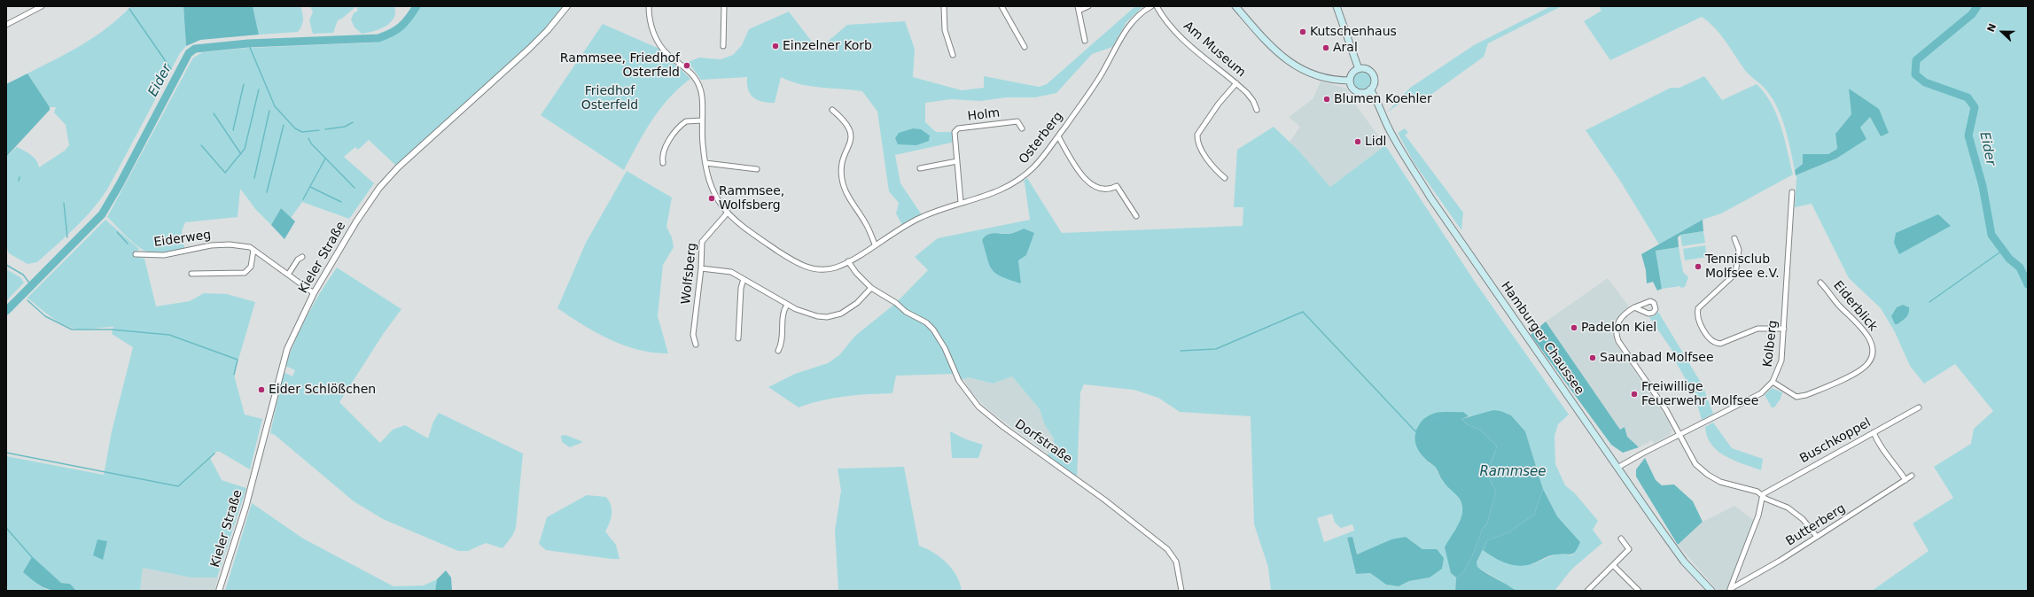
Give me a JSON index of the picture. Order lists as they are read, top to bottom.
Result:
{
  "streets": {
    "main road": ["Hamburger Chaussee"],
    "street": [
      "Am Museum",
      "Holm",
      "Osterberg",
      "Eiderweg",
      "Kieler Straße",
      "Wolfsberg",
      "Eiderblick",
      "Kolberg",
      "Buschkoppel",
      "Dorfstraße",
      "Butterberg"
    ]
  },
  "crossings": [
    ["Holm", "Osterberg"],
    ["Osterberg", "Wolfsberg"],
    ["Osterberg", "Dorfstraße"],
    ["Eiderweg", "Kieler Straße"],
    ["Eiderblick", "Kolberg"],
    ["Hamburger Chaussee", "Kolberg"]
  ],
  "water": ["Eider", "Rammsee"],
  "parks": ["Friedhof Osterfeld"],
  "places": [
    "Kutschenhaus",
    "Einzelner Korb",
    "Aral",
    "Rammsee, Friedhof Osterfeld",
    "Blumen Koehler",
    "Lidl",
    "Rammsee, Wolfsberg",
    "Tennisclub Molfsee e.V.",
    "Padelon Kiel",
    "Saunabad Molfsee",
    "Eider Schlößchen",
    "Freiwillige Feuerwehr Molfsee"
  ],
  "north": "left"
}
